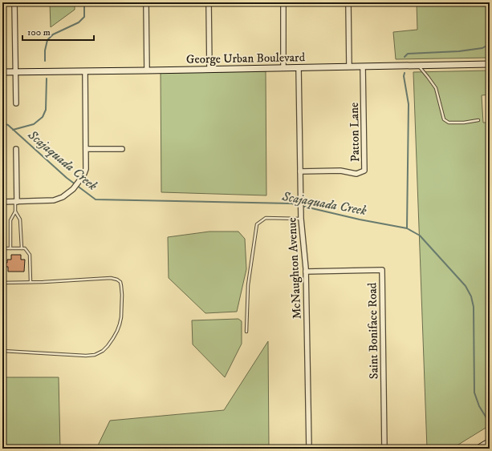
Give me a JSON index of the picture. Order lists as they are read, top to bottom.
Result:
{
  "streets": {
    "street": [
      "George Urban Boulevard",
      "Patton Lane",
      "McNaughton Avenue",
      "Saint Boniface Road"
    ]
  },
  "crossings": [
    ["George Urban Boulevard", "Patton Lane"],
    ["George Urban Boulevard", "McNaughton Avenue"],
    ["Patton Lane", "McNaughton Avenue"],
    ["McNaughton Avenue", "Saint Boniface Road"]
  ],
  "water": ["Scajaquada Creek"],
  "scale_bar": "100 m"
}
